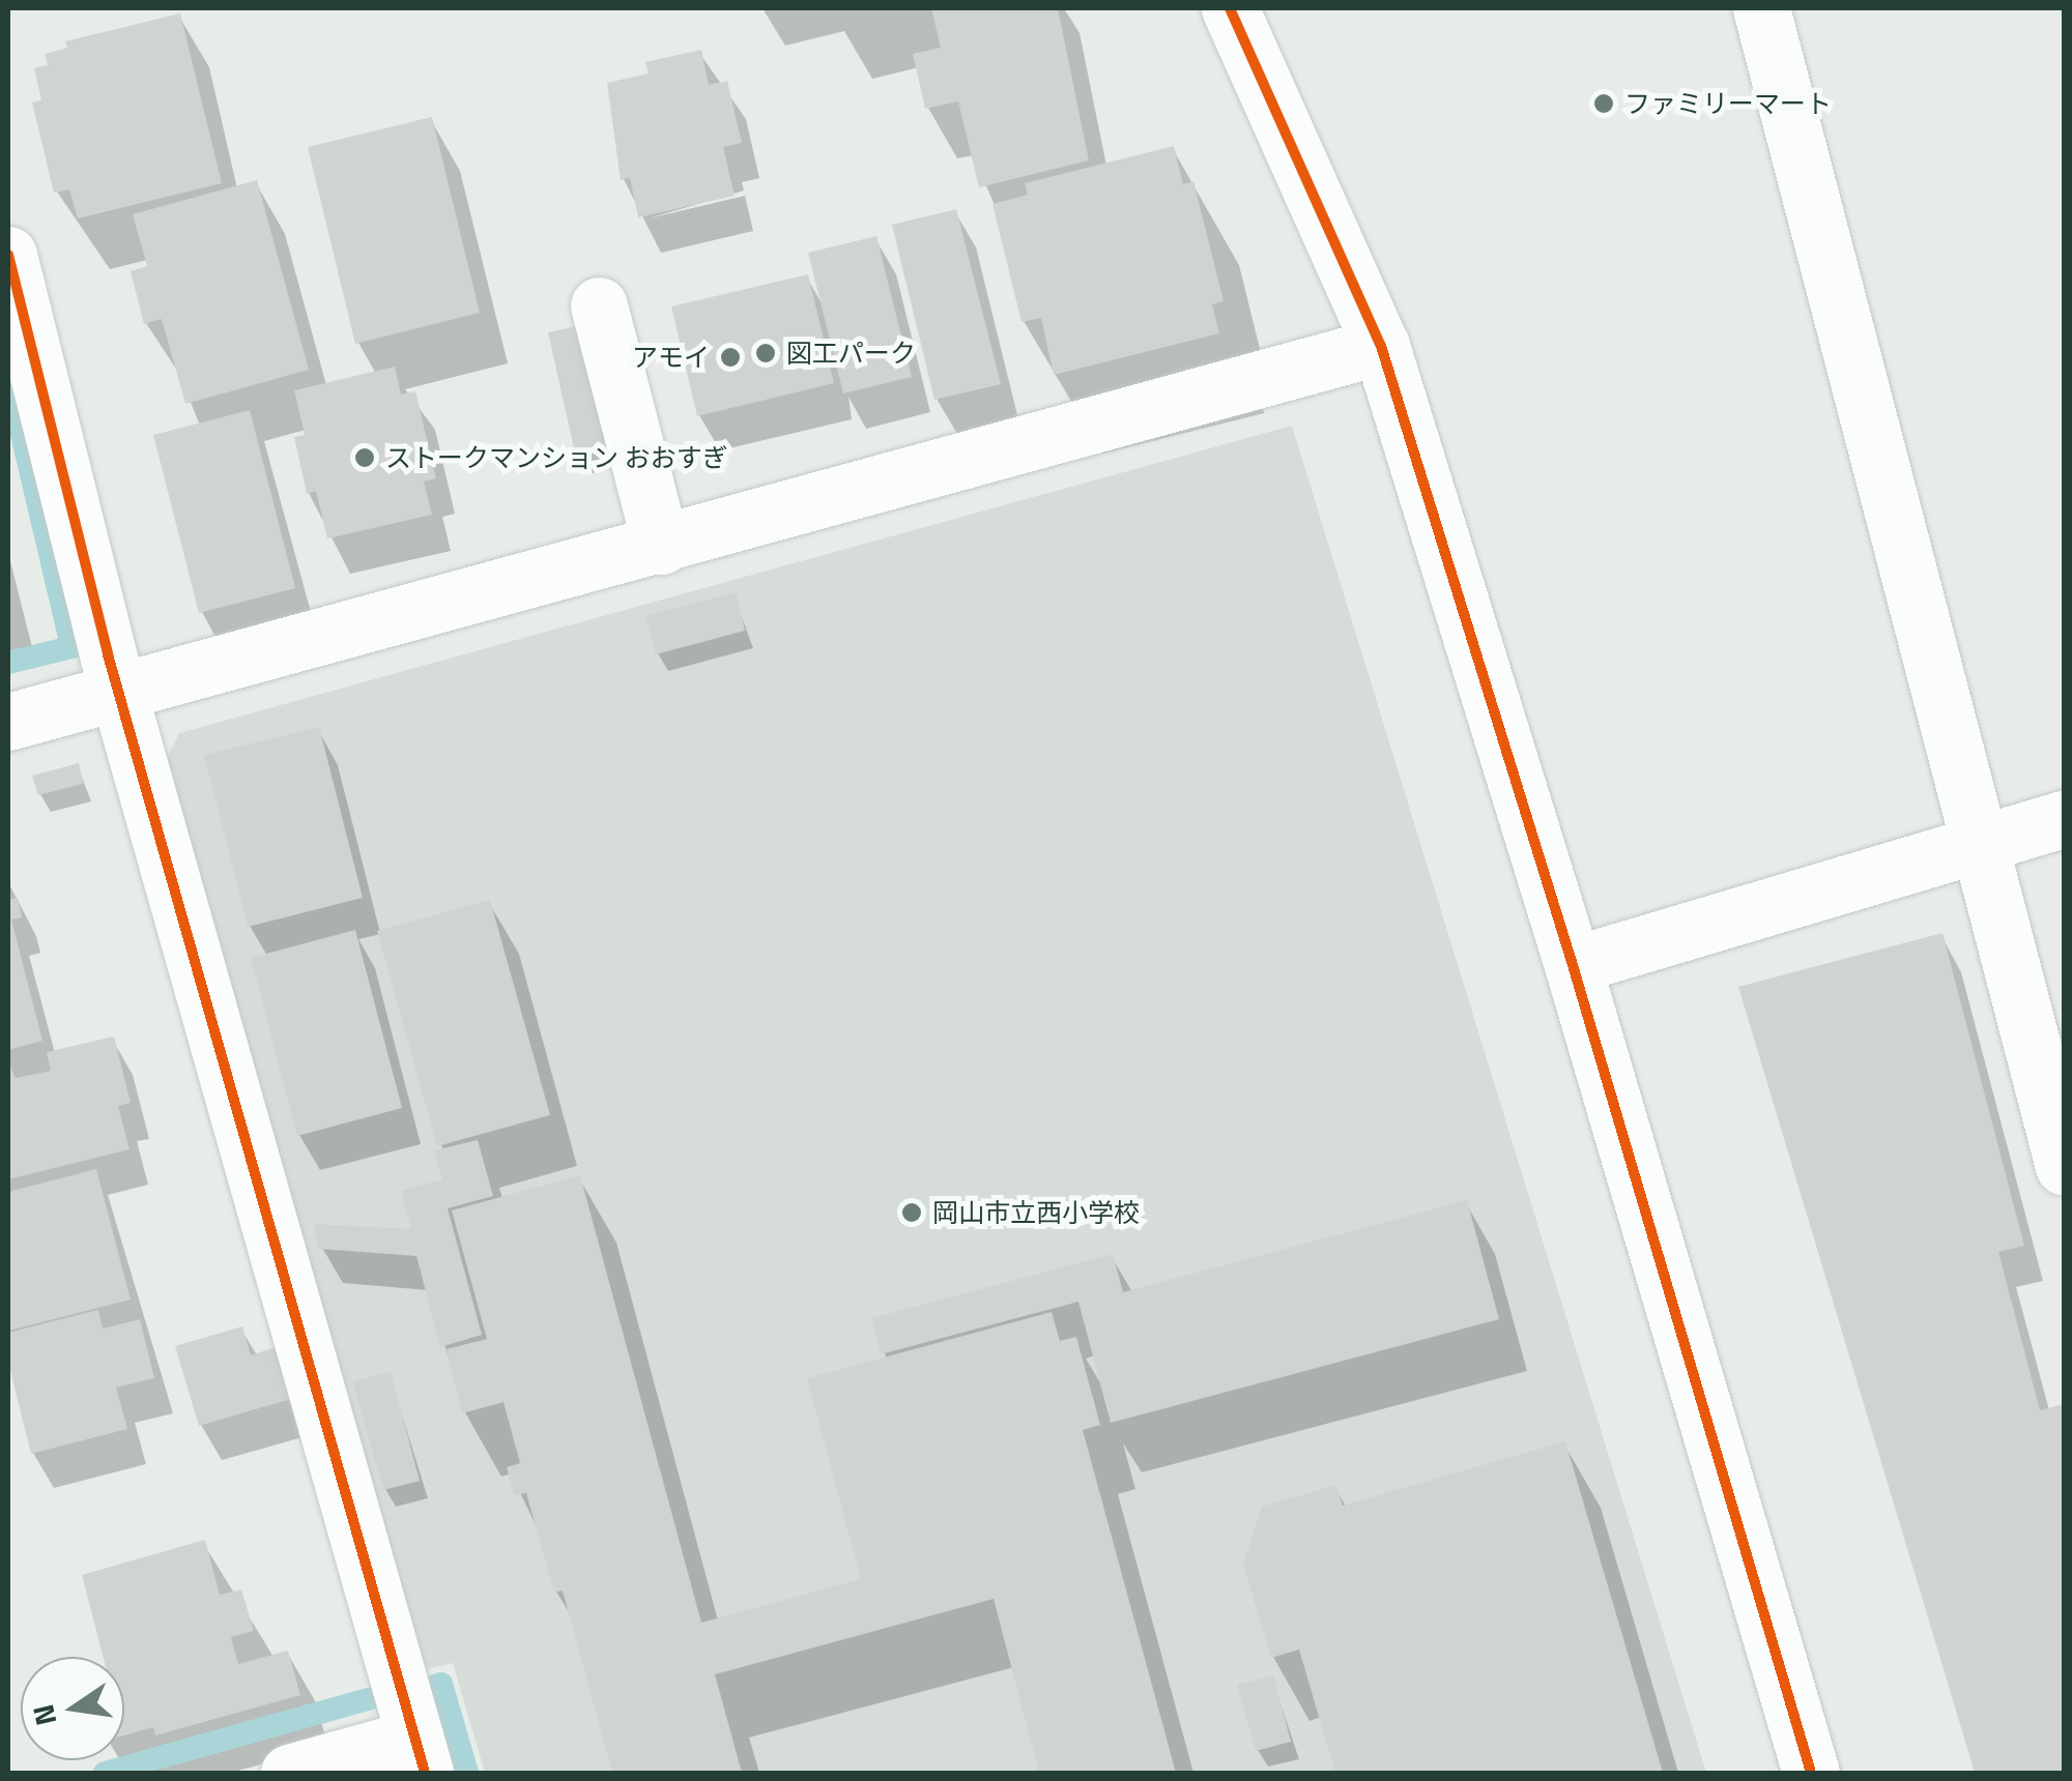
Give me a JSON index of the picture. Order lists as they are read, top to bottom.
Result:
{
  "places": [
    "ファミリーマート",
    "図工パーク",
    "アモイ",
    "ストークマンション おおすぎ",
    "岡山市立西小学校"
  ],
  "north": "left"
}
